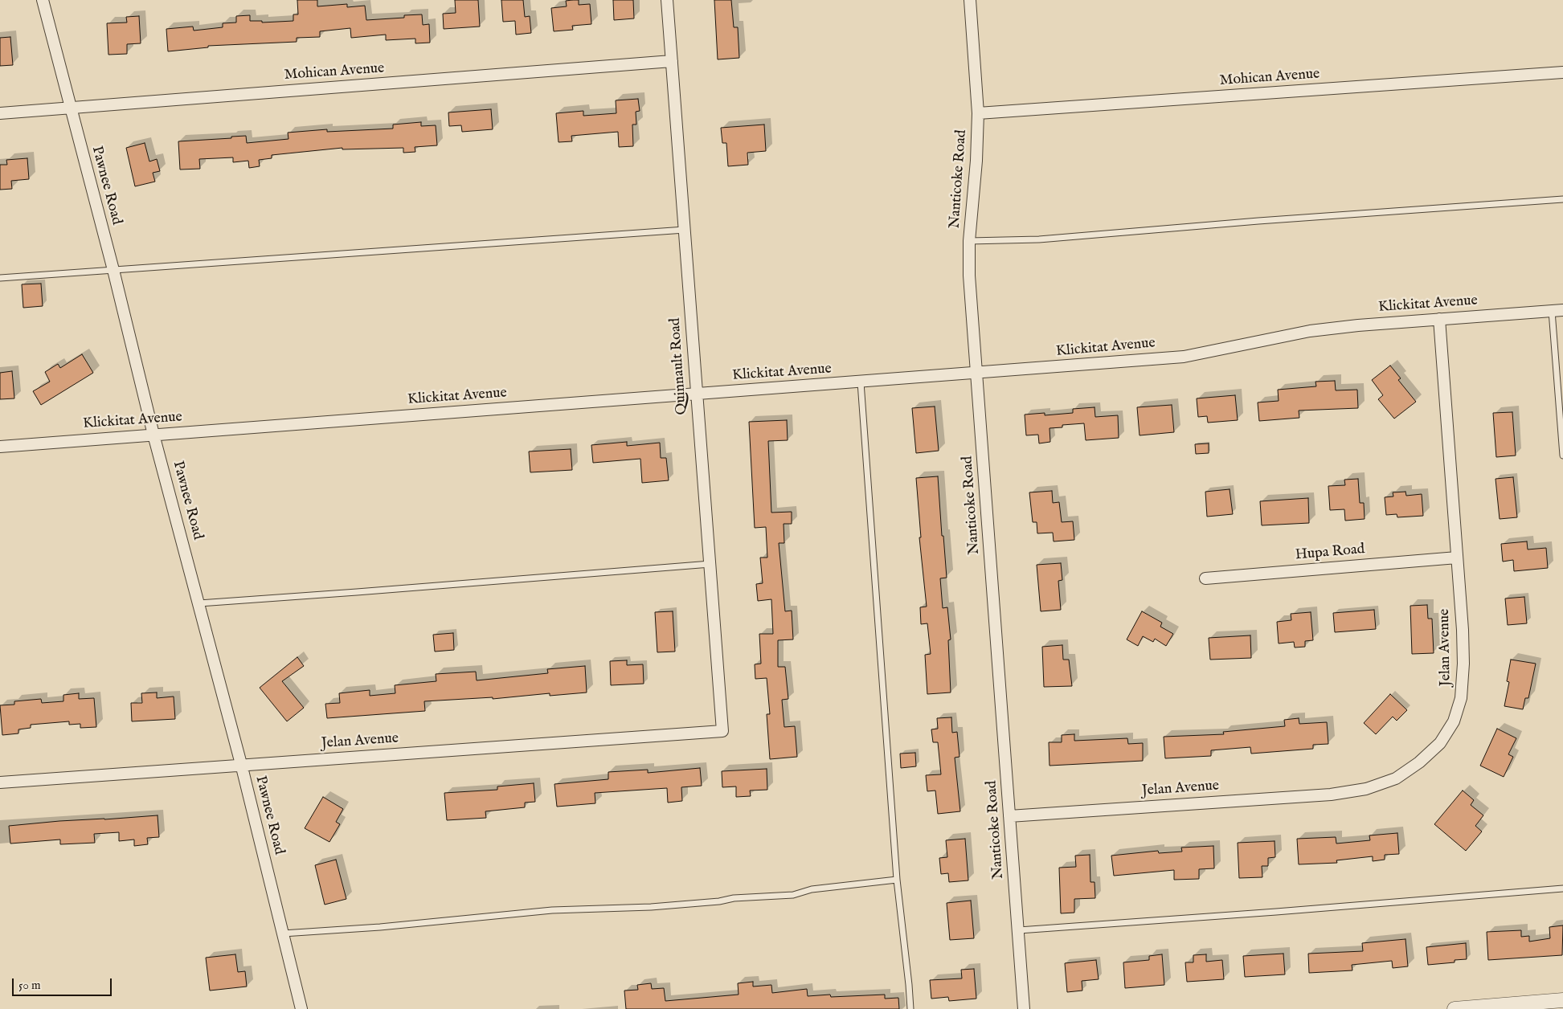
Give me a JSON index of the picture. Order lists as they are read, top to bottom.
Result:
{
  "streets": {
    "street": [
      "Mohican Avenue",
      "Nanticoke Road",
      "Pawnee Road",
      "Klickitat Avenue",
      "Quinnault Road",
      "Hupa Road",
      "Jelan Avenue"
    ]
  },
  "crossings": [
    ["Mohican Avenue", "Nanticoke Road"],
    ["Mohican Avenue", "Pawnee Road"],
    ["Mohican Avenue", "Quinnault Road"],
    ["Nanticoke Road", "Klickitat Avenue"],
    ["Nanticoke Road", "Jelan Avenue"],
    ["Pawnee Road", "Klickitat Avenue"],
    ["Pawnee Road", "Jelan Avenue"],
    ["Klickitat Avenue", "Quinnault Road"],
    ["Klickitat Avenue", "Jelan Avenue"],
    ["Quinnault Road", "Jelan Avenue"],
    ["Hupa Road", "Jelan Avenue"]
  ],
  "scale_bar": "50 m"
}
